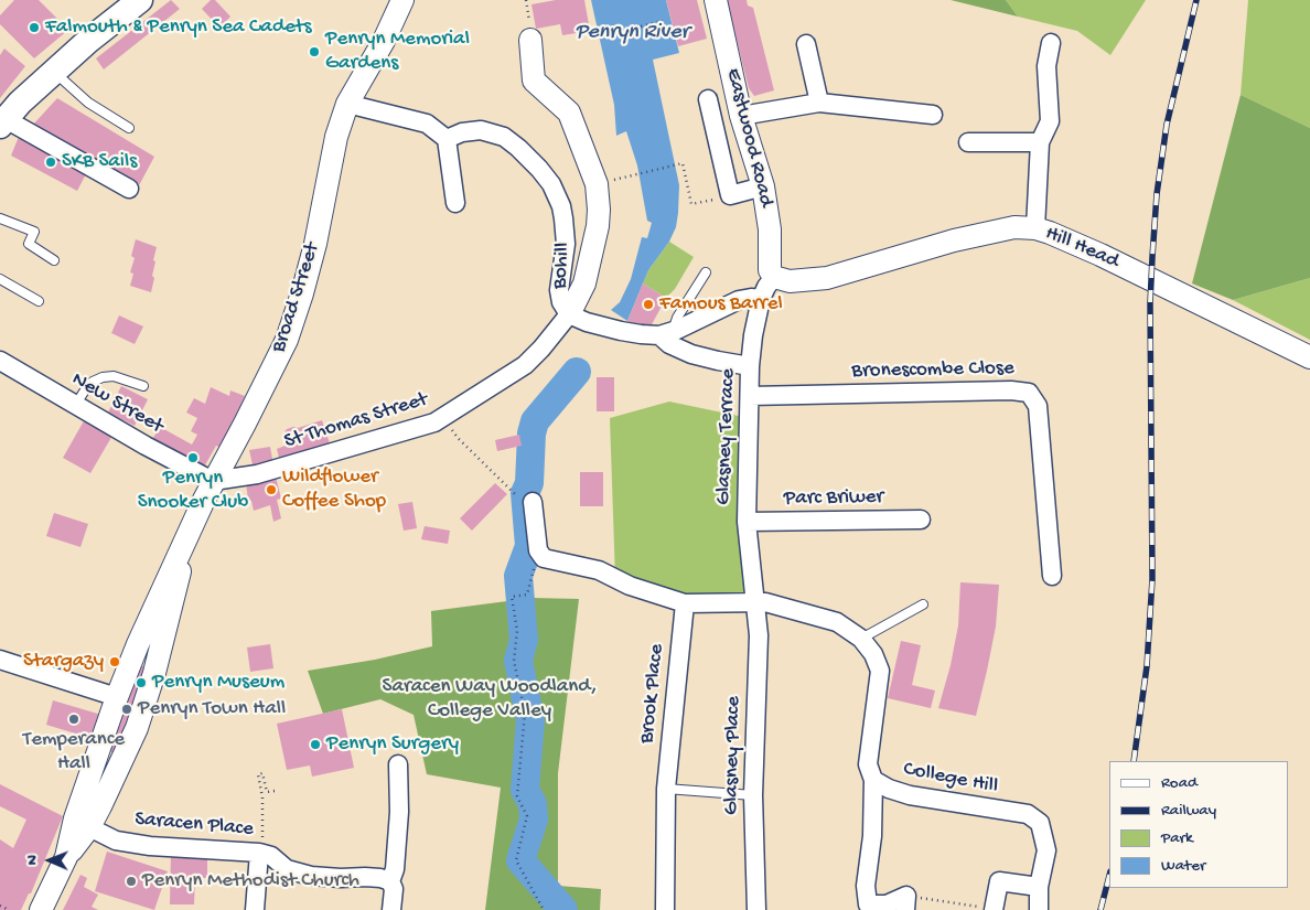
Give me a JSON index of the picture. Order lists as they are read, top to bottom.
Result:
{
  "streets": {
    "street": [
      "Eastwood Road",
      "Hill Head",
      "Bohill",
      "Broad Street",
      "Bronescombe Close",
      "New Street",
      "St Thomas Street",
      "Glasney Terrace",
      "Parc Briwer",
      "Brook Place",
      "Glasney Place",
      "College Hill",
      "Saracen Place"
    ]
  },
  "crossings": [
    ["Eastwood Road", "Hill Head"],
    ["Eastwood Road", "Glasney Terrace"],
    ["Hill Head", "Glasney Terrace"],
    ["Bohill", "St Thomas Street"],
    ["Broad Street", "New Street"],
    ["Broad Street", "St Thomas Street"],
    ["Bronescombe Close", "Glasney Terrace"],
    ["New Street", "St Thomas Street"],
    ["Glasney Terrace", "Parc Briwer"],
    ["Glasney Terrace", "Glasney Place"],
    ["Glasney Terrace", "College Hill"],
    ["Brook Place", "College Hill"],
    ["Glasney Place", "College Hill"]
  ],
  "water": ["Penryn River"],
  "parks": ["Saracen Way Woodland, College Valley"],
  "places": [
    "Falmouth & Penryn Sea Cadets",
    "Penryn Memorial Gardens",
    "SKB Sails",
    "Famous Barrel",
    "Penryn Snooker Club",
    "Wildflower Coffee Shop",
    "Stargazy",
    "Penryn Museum",
    "Penryn Town Hall",
    "Temperance Hall",
    "Penryn Surgery",
    "Penryn Methodist Church"
  ],
  "legend": [
    "Road",
    "Railway",
    "Park",
    "Water"
  ],
  "north": "left"
}
